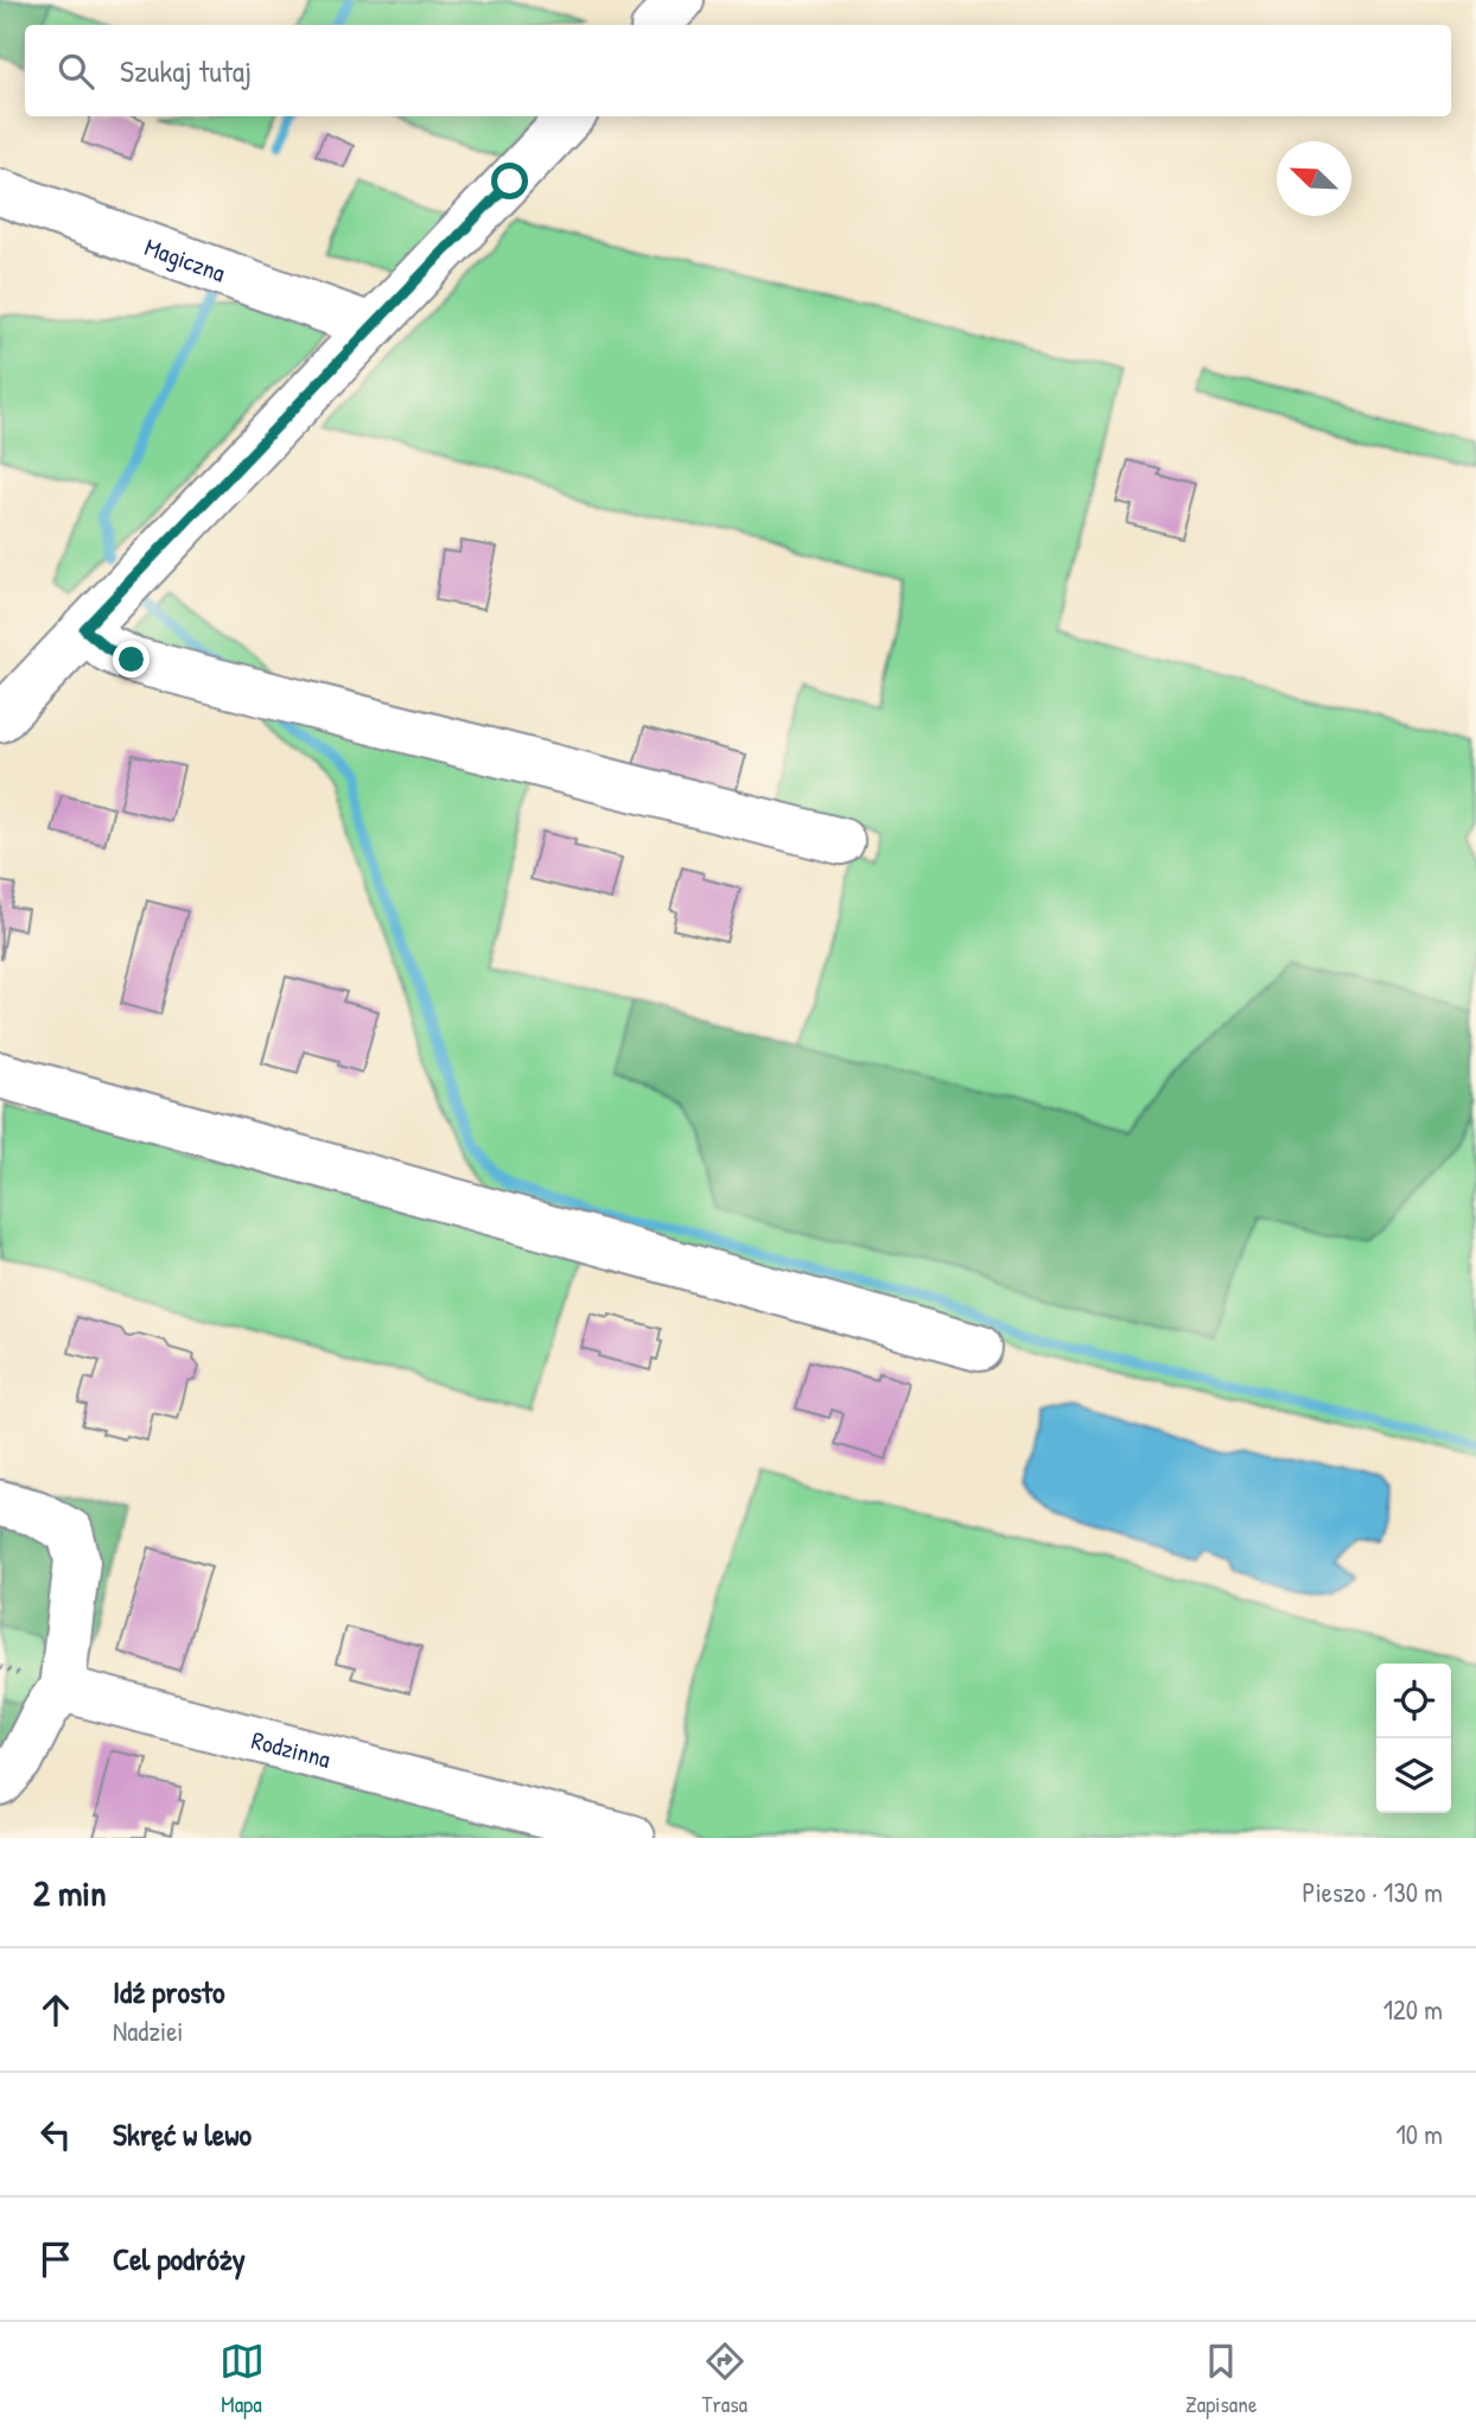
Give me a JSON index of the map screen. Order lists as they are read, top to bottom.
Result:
{
  "streets": {
    "street": ["Magiczna", "Rodzinna"]
  },
  "north": "top left",
  "page": {
    "search": "Szukaj tutaj",
    "heading": ["2 min", "Pieszo · 130 m"],
    "list": [
      ["Idź prosto", "Nadziei", "120 m"],
      ["Skręć w lewo", "10 m"],
      "Cel podróży"
    ],
    "nav": ["Mapa", "Trasa", "Zapisane"]
  }
}
